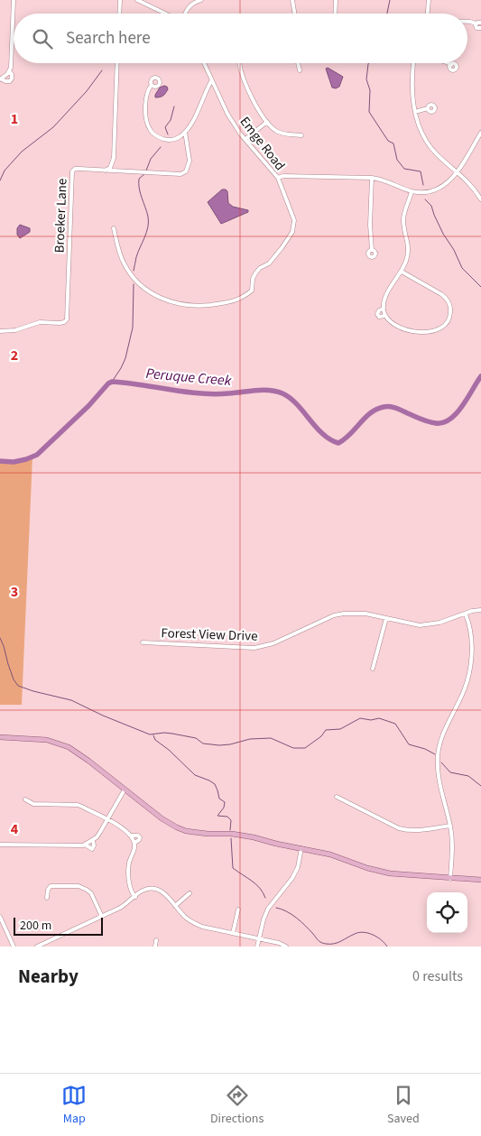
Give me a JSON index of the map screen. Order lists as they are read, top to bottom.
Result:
{
  "streets": {
    "street": ["Emge Road", "Broeker Lane", "Forest View Drive"]
  },
  "water": ["Peruque Creek"],
  "scale_bar": "200 m",
  "page": {
    "search": "Search here",
    "scale": "200 m",
    "heading": ["Nearby", "0 results"],
    "nav": ["Map", "Directions", "Saved"]
  },
  "grid": {
    "rows": [
      "1",
      "2",
      "3",
      "4"
    ]
  }
}
